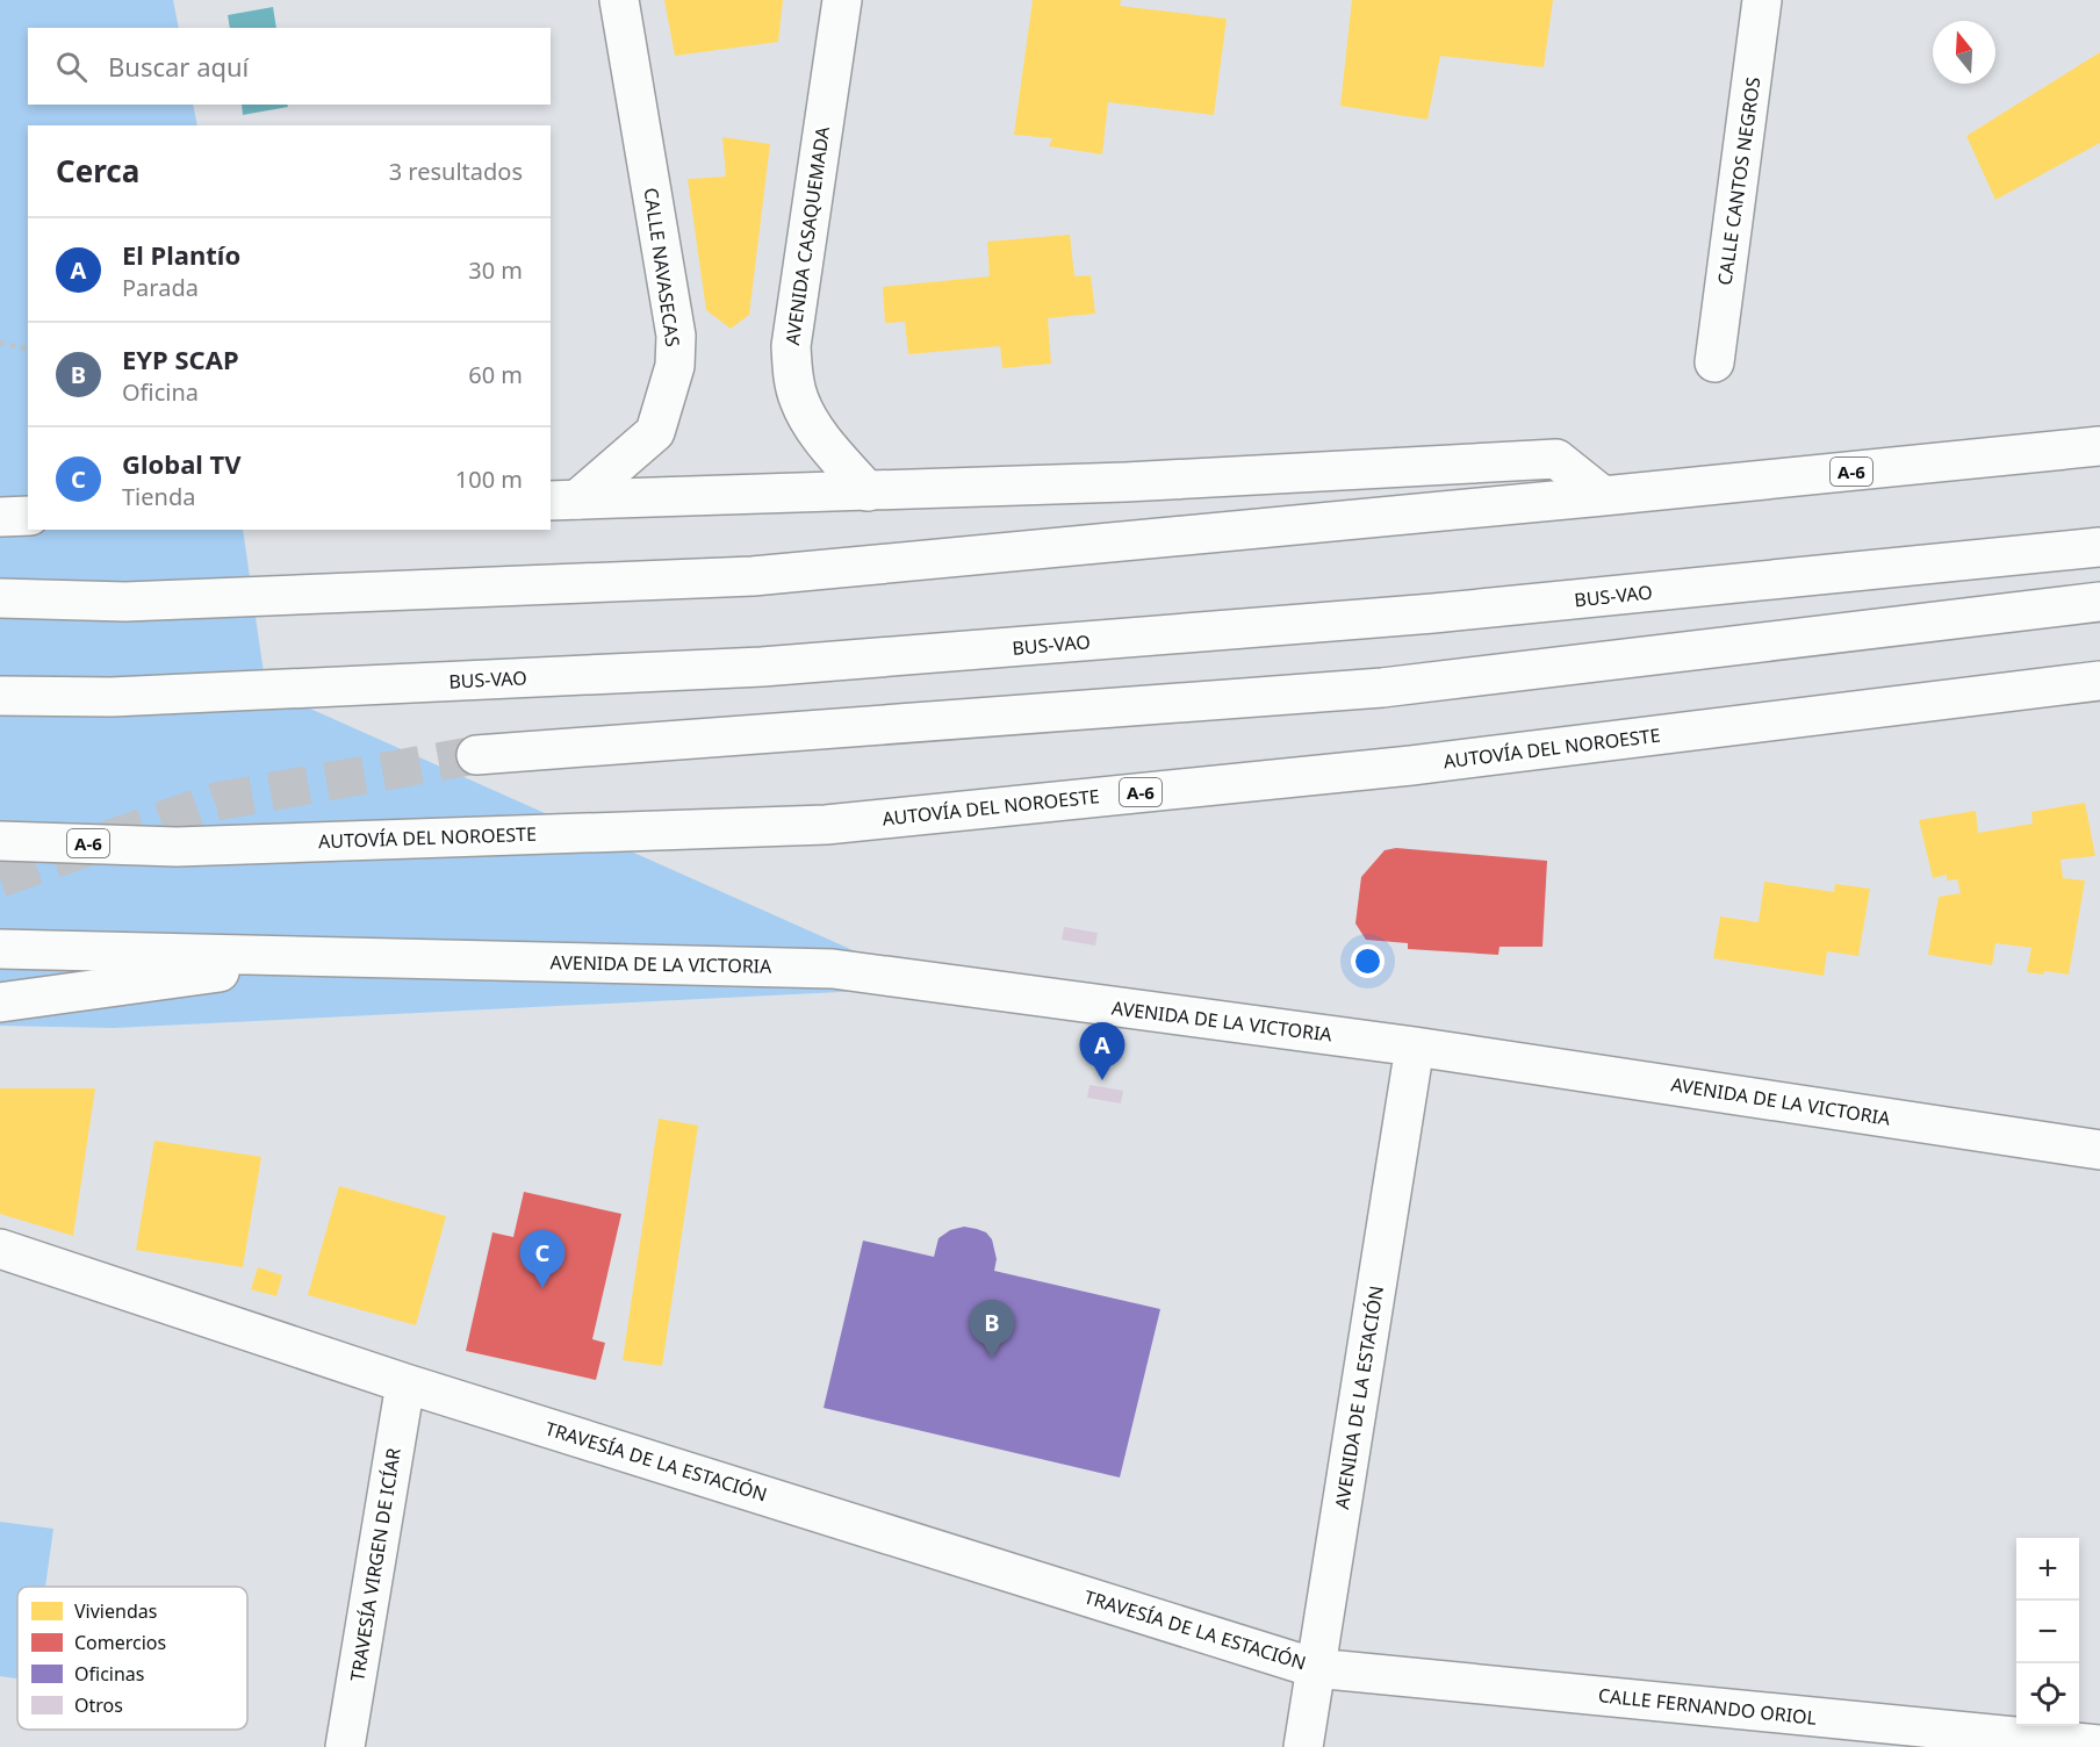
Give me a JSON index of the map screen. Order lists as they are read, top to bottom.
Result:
{
  "streets": {
    "main road": [
      "CALLE CANTOS NEGROS",
      "AVENIDA CASAQUEMADA",
      "CALLE NAVASECAS",
      "A-6",
      "BUS-VAO",
      "AUTOVÍA DEL NOROESTE",
      "AVENIDA DE LA VICTORIA",
      "AVENIDA DE LA ESTACIÓN",
      "TRAVESÍA DE LA ESTACIÓN",
      "TRAVESÍA VIRGEN DE ICÍAR",
      "CALLE FERNANDO ORIOL"
    ]
  },
  "crossings": [
    ["AVENIDA DE LA VICTORIA", "AVENIDA DE LA ESTACIÓN"],
    ["AVENIDA DE LA ESTACIÓN", "TRAVESÍA DE LA ESTACIÓN"],
    ["AVENIDA DE LA ESTACIÓN", "CALLE FERNANDO ORIOL"],
    ["TRAVESÍA DE LA ESTACIÓN", "TRAVESÍA VIRGEN DE ICÍAR"],
    ["TRAVESÍA DE LA ESTACIÓN", "CALLE FERNANDO ORIOL"]
  ],
  "legend": [
    "Viviendas",
    "Comercios",
    "Oficinas",
    "Otros"
  ],
  "north": "top",
  "page": {
    "search": "Buscar aquí",
    "heading": ["Cerca", "3 resultados"],
    "list": [
      {
        "mark": "A",
        "name": "El Plantío",
        "note": "Parada",
        "value": "30 m"
      },
      {
        "mark": "B",
        "name": "EYP SCAP",
        "note": "Oficina",
        "value": "60 m"
      },
      {
        "mark": "C",
        "name": "Global TV",
        "note": "Tienda",
        "value": "100 m"
      }
    ],
    "pins": ["A", "C", "B"],
    "map_buttons": ["+", "−"]
  }
}
